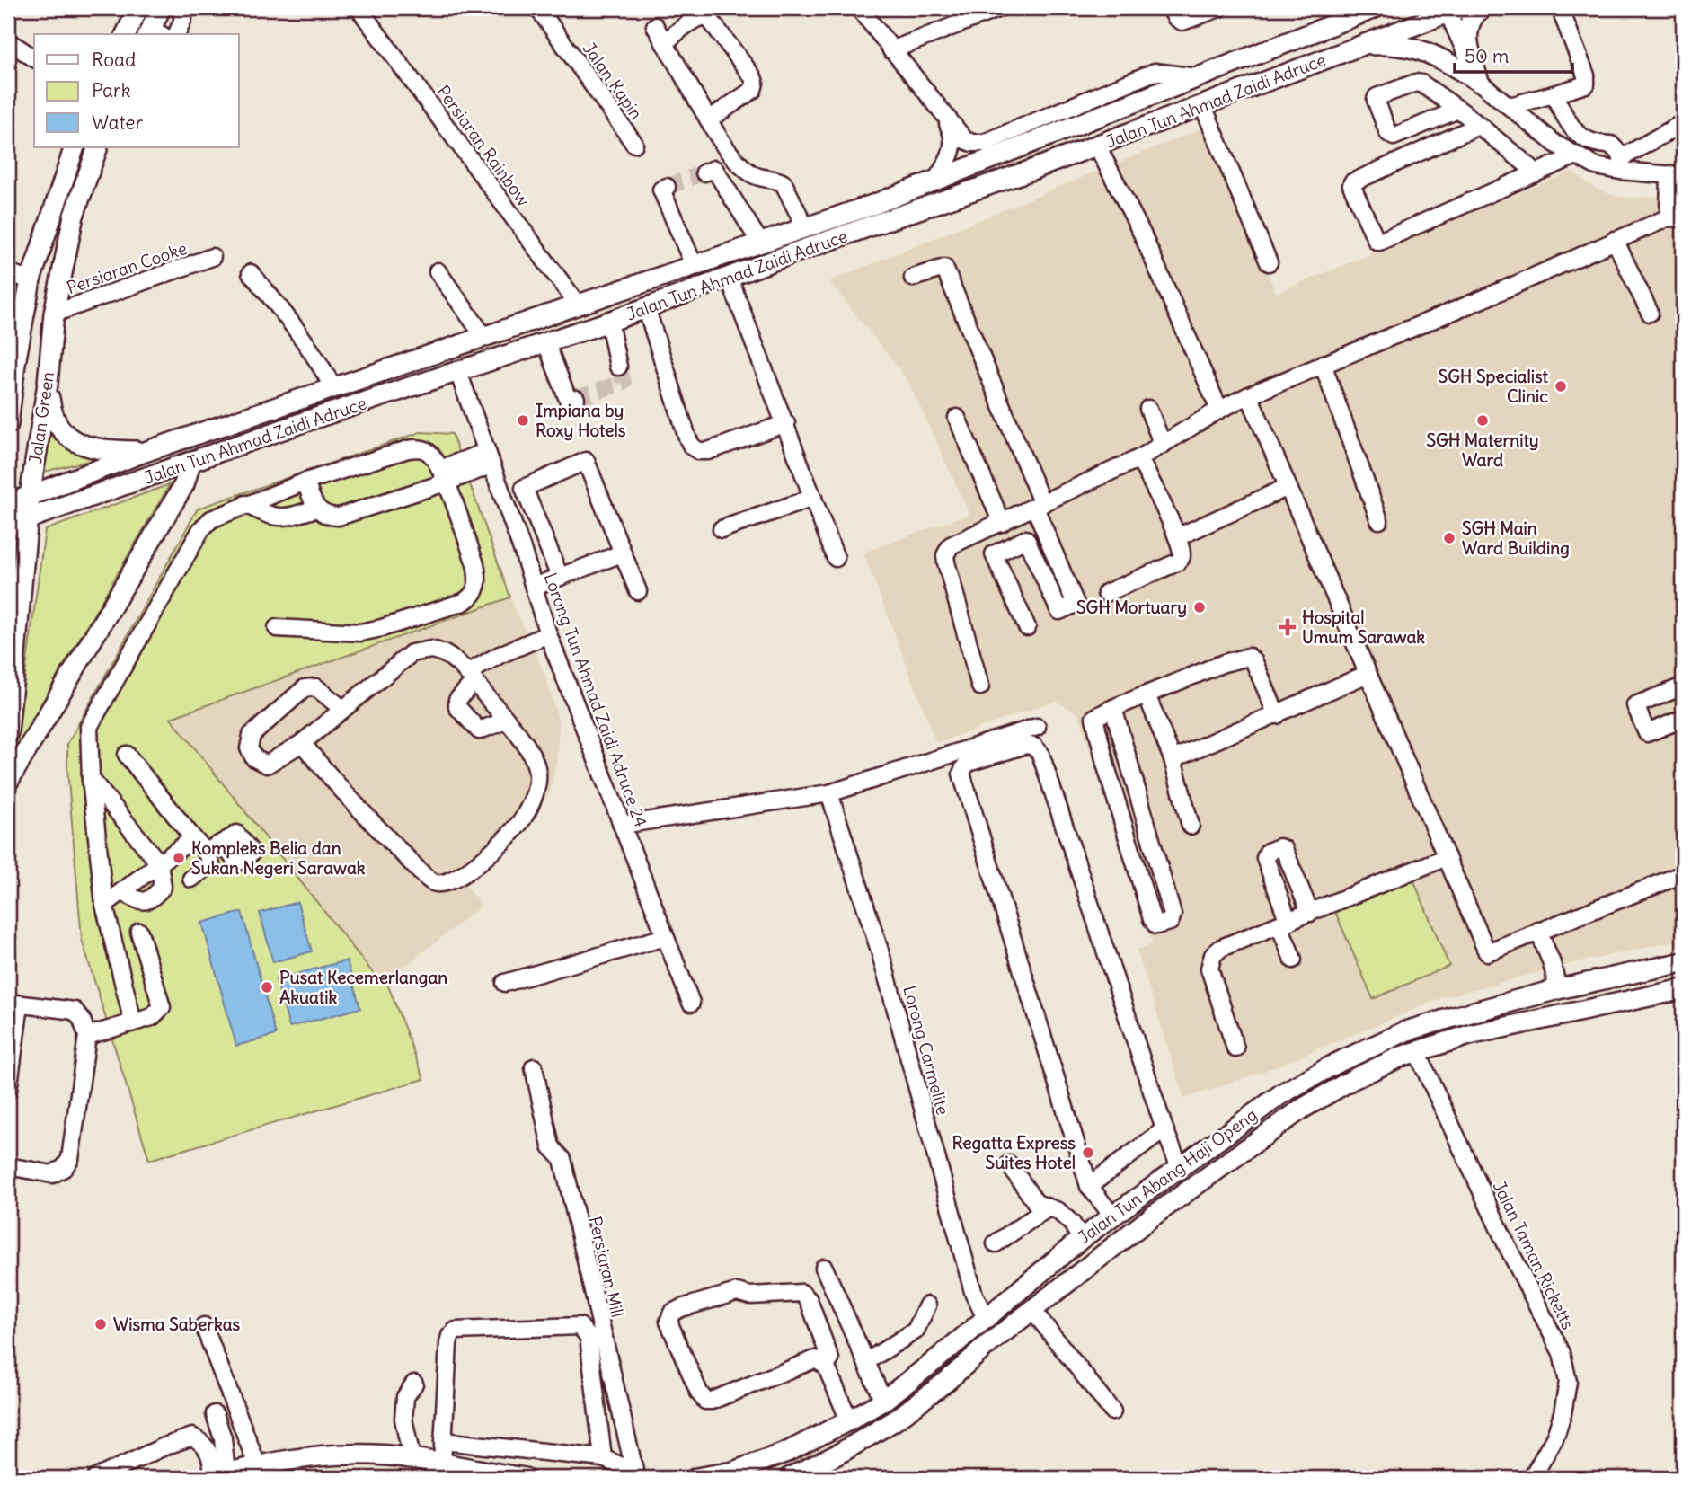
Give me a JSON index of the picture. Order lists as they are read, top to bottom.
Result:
{
  "streets": {
    "main road": ["Jalan Tun Ahmad Zaidi Adruce", "Jalan Green", "Jalan Tun Abang Haji Openg"],
    "street": [
      "Jalan Kapin",
      "Persiaran Rainbow",
      "Persiaran Cooke",
      "Lorong Tun Ahmad Zaidi Adruce 24",
      "Lorong Carmelite",
      "Jalan Taman Ricketts",
      "Persiaran Mill"
    ]
  },
  "crossings": [
    ["Jalan Tun Ahmad Zaidi Adruce", "Persiaran Rainbow"],
    ["Jalan Tun Ahmad Zaidi Adruce", "Jalan Green"],
    ["Jalan Tun Ahmad Zaidi Adruce", "Lorong Tun Ahmad Zaidi Adruce 24"],
    ["Persiaran Cooke", "Jalan Green"],
    ["Lorong Carmelite", "Jalan Tun Abang Haji Openg"],
    ["Jalan Tun Abang Haji Openg", "Jalan Taman Ricketts"]
  ],
  "places": {
    "other": [
      "SGH Specialist Clinic",
      "Impiana by Roxy Hotels",
      "SGH Maternity Ward",
      "SGH Main Ward Building",
      "SGH Mortuary",
      "Kompleks Belia dan Sukan Negeri Sarawak",
      "Pusat Kecemerlangan Akuatik",
      "Regatta Express Suites Hotel",
      "Wisma Saberkas"
    ],
    "health": ["Hospital Umum Sarawak"]
  },
  "legend": ["Road", "Park", "Water"],
  "scale_bar": "50 m"
}
